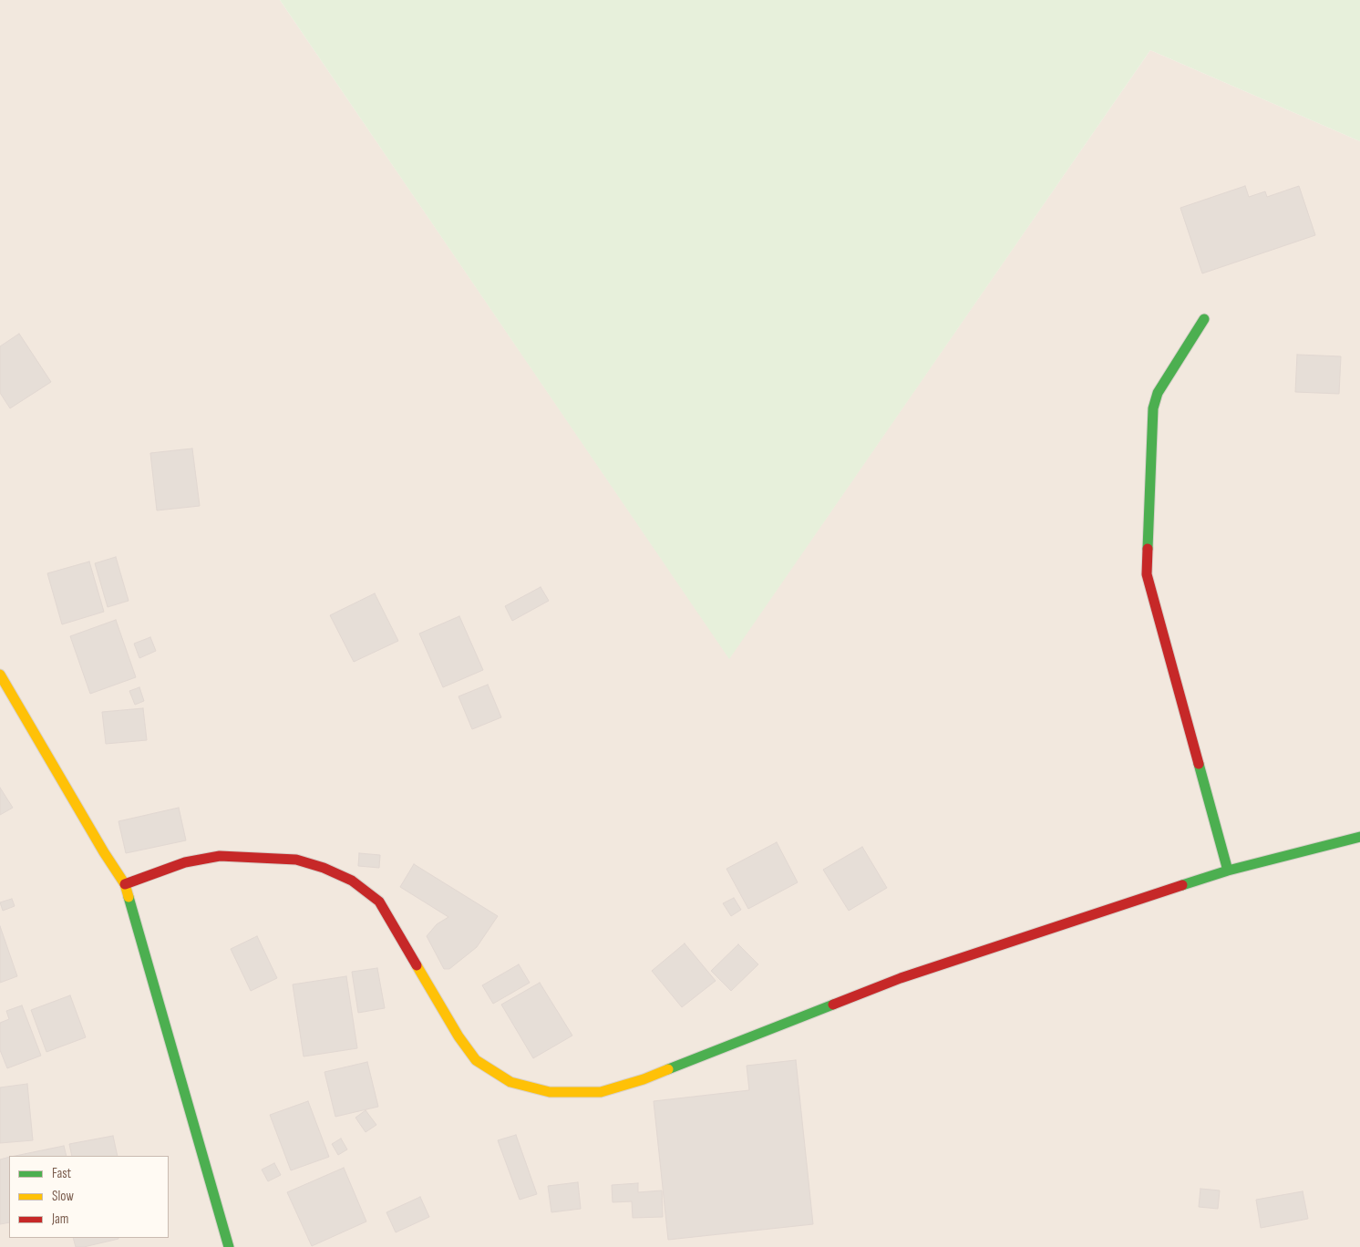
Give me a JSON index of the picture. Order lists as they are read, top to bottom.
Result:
{
  "legend": ["Fast", "Slow", "Jam"]
}
